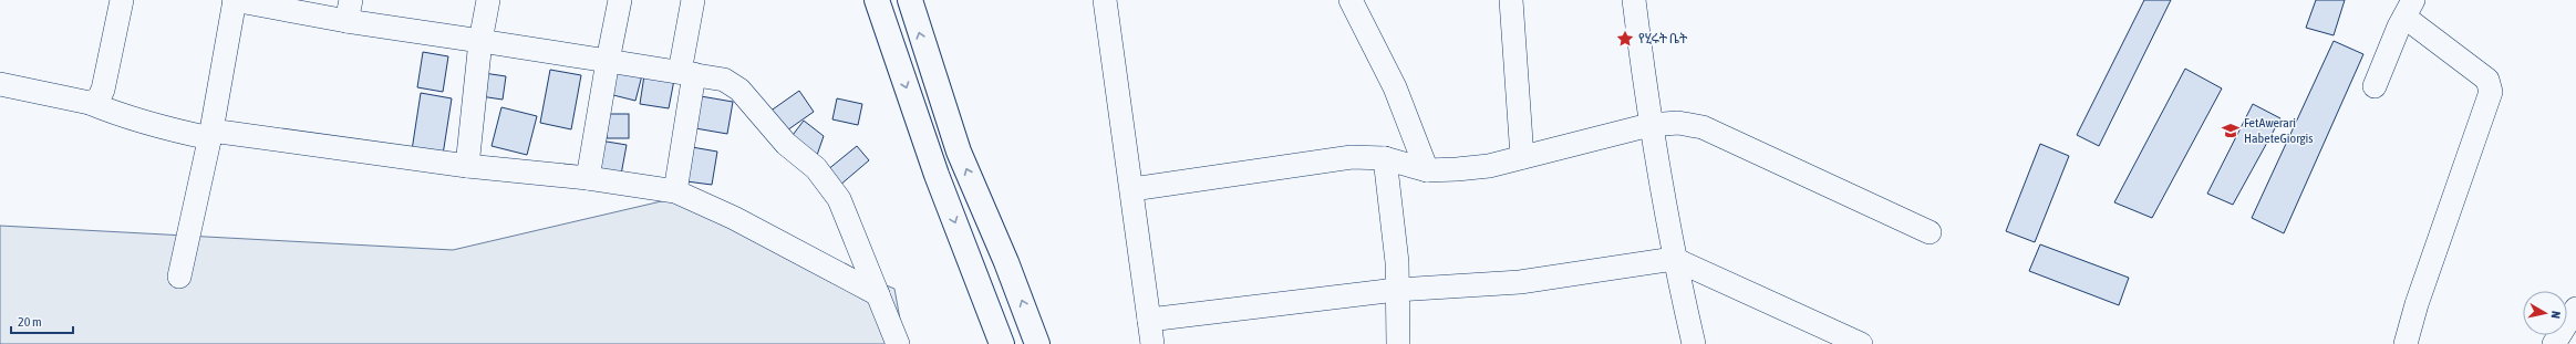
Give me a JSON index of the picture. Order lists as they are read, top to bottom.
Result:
{
  "places": {
    "place": ["የሂሩት ቤት"],
    "school or university": ["FetAwerari HabeteGiorgis"]
  },
  "scale_bar": "20 m",
  "north": "right"
}
